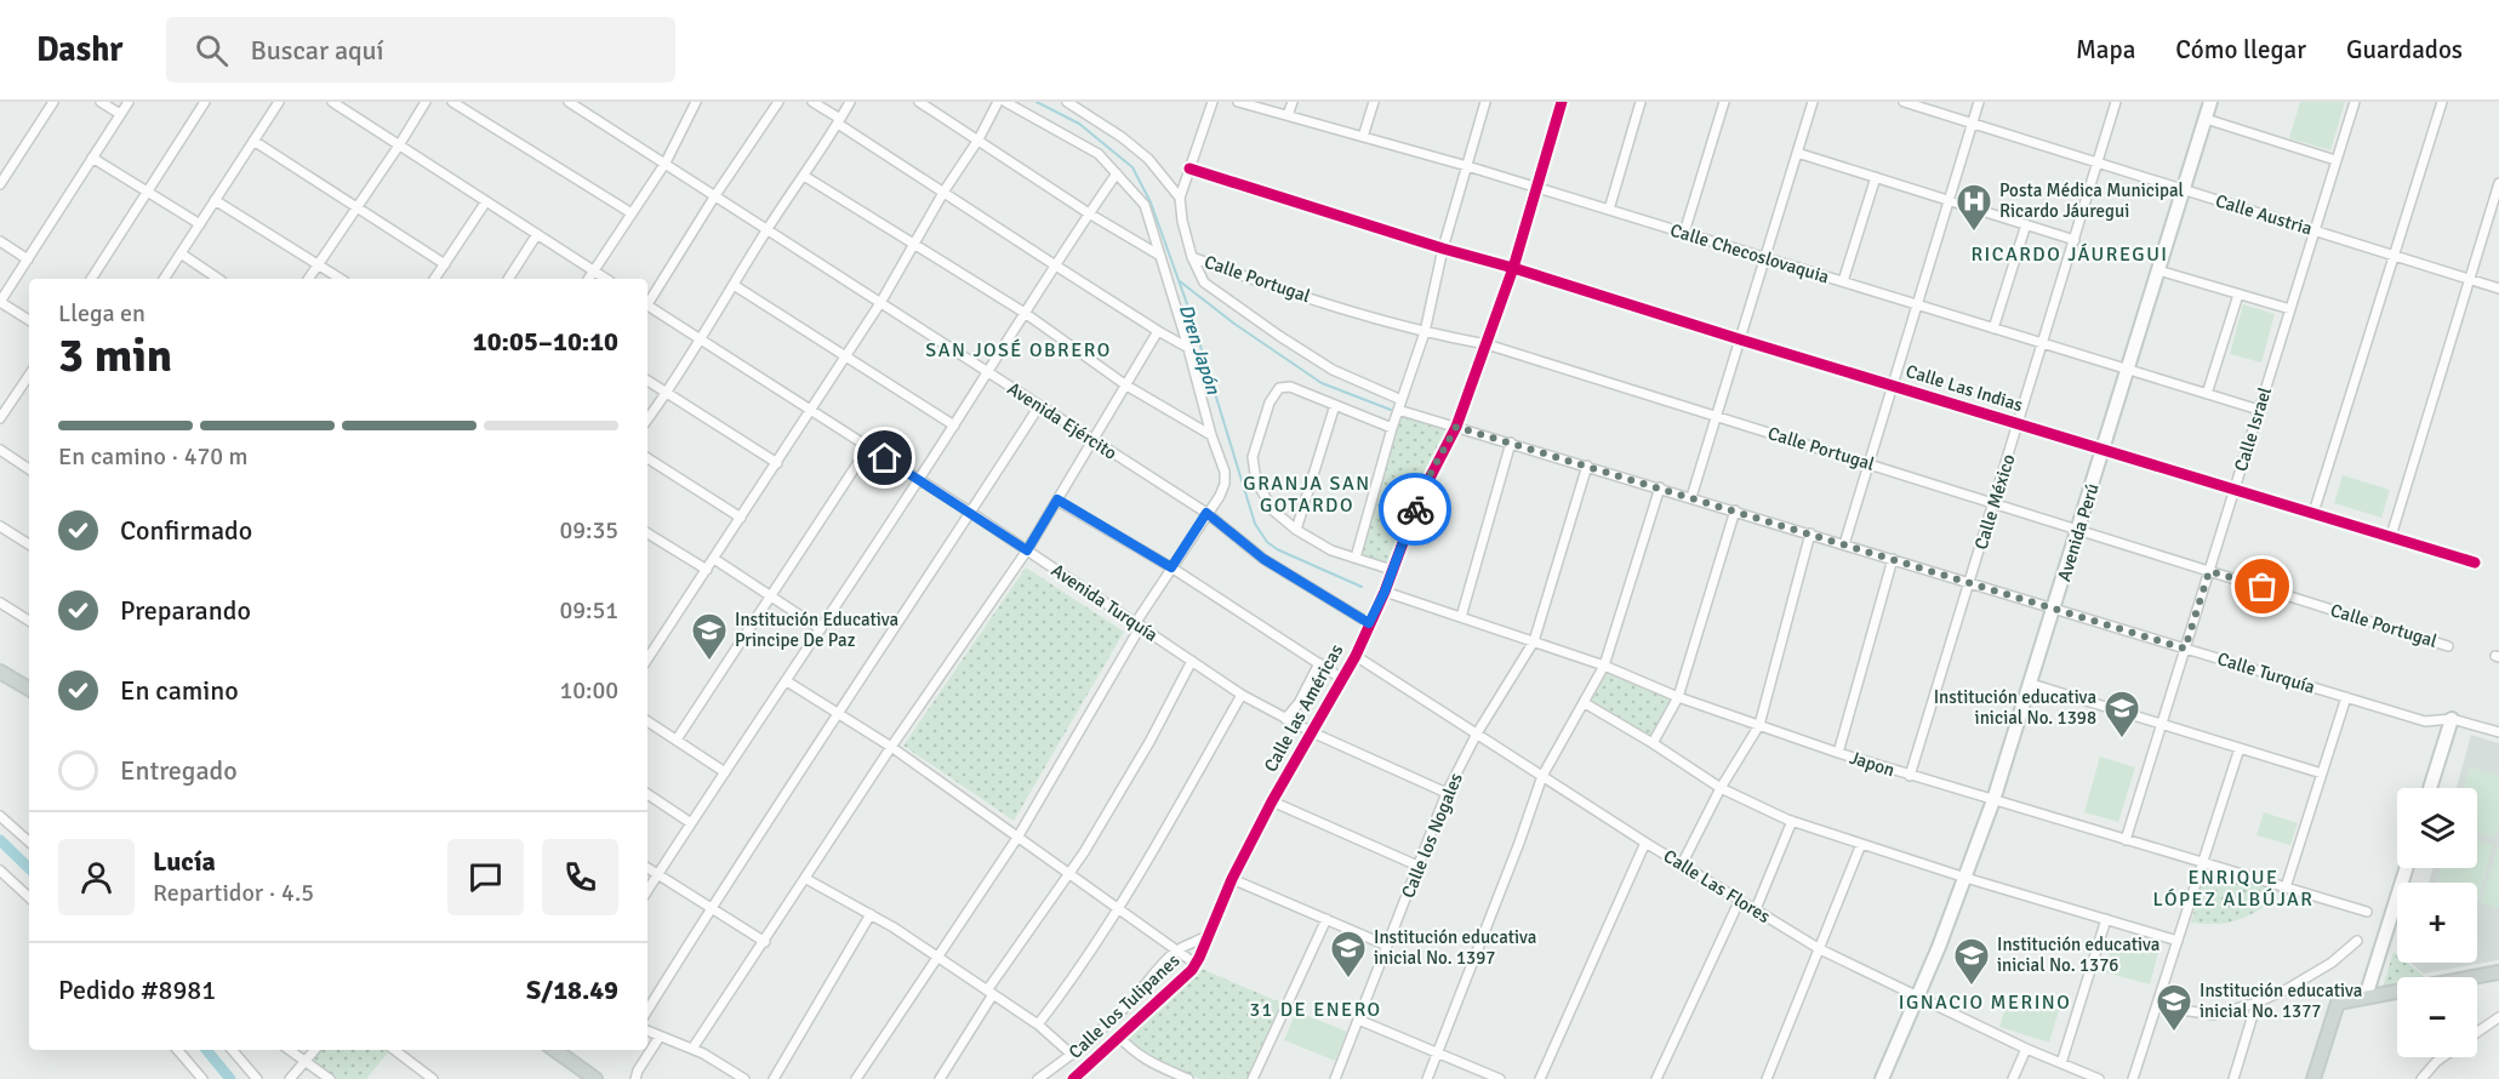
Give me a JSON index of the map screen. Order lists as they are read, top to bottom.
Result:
{
  "streets": {
    "street": [
      "Calle Austria",
      "Calle Checoslovaquia",
      "Calle Portugal",
      "Calle Las Indias",
      "Avenida Ejército",
      "Calle Israel",
      "Calle México",
      "Avenida Perú",
      "Avenida Turquía",
      "Calle Turquía",
      "Calle las Américas",
      "Japon",
      "Calle los Nogales",
      "Calle Las Flores",
      "Calle los Tulipanes"
    ]
  },
  "crossings": [
    ["Calle Austria", "Calle Israel"],
    ["Calle Austria", "Calle México"],
    ["Calle Austria", "Avenida Perú"],
    ["Calle Checoslovaquia", "Calle Israel"],
    ["Calle Checoslovaquia", "Calle México"],
    ["Calle Checoslovaquia", "Avenida Perú"],
    ["Calle Checoslovaquia", "Calle las Américas"],
    ["Calle Portugal", "Calle Israel"],
    ["Calle Portugal", "Calle México"],
    ["Calle Portugal", "Avenida Perú"],
    ["Calle Portugal", "Calle Turquía"],
    ["Calle Portugal", "Calle las Américas"],
    ["Calle Las Indias", "Calle Israel"],
    ["Calle Las Indias", "Calle México"],
    ["Calle Las Indias", "Avenida Perú"],
    ["Calle Las Indias", "Calle las Américas"],
    ["Avenida Ejército", "Calle las Américas"],
    ["Calle Israel", "Calle Turquía"],
    ["Calle Israel", "Japon"],
    ["Calle México", "Calle Turquía"],
    ["Calle México", "Japon"],
    ["Avenida Perú", "Calle Turquía"],
    ["Avenida Perú", "Japon"],
    ["Avenida Perú", "Calle Las Flores"],
    ["Avenida Turquía", "Calle las Américas"],
    ["Avenida Turquía", "Calle los Nogales"],
    ["Calle Turquía", "Calle las Américas"],
    ["Calle Turquía", "Calle los Nogales"],
    ["Calle las Américas", "Japon"],
    ["Calle las Américas", "Calle Las Flores"],
    ["Calle las Américas", "Calle los Tulipanes"],
    ["Japon", "Calle los Nogales"],
    ["Calle los Nogales", "Calle Las Flores"]
  ],
  "districts": [
    "RICARDO JÁUREGUI",
    "SAN JOSÉ OBRERO",
    "GRANJA SAN GOTARDO",
    "ENRIQUE LÓPEZ ALBÚJAR",
    "IGNACIO MERINO",
    "31 DE ENERO"
  ],
  "water": ["Dren Japón"],
  "places": {
    "hospital": ["Posta Médica Municipal Ricardo Jáuregui"],
    "school or university": [
      "Institución Educativa Principe De Paz",
      "Institución educativa inicial No. 1398",
      "Institución educativa inicial No. 1397",
      "Institución educativa inicial No. 1376",
      "Institución educativa inicial No. 1377"
    ]
  },
  "page": {
    "header": "Dashr",
    "search": "Buscar aquí",
    "nav": ["Mapa", "Cómo llegar", "Guardados"],
    "heading": ["3 min", "Llega en", "10:05–10:10"],
    "panel": [
      "Lucía",
      "Repartidor · 4.5",
      "Pedido #8981",
      "S/18.49"
    ],
    "bar": "En camino · 470 m",
    "list": [
      ["Confirmado", "09:35"],
      ["Preparando", "09:51"],
      ["En camino", "10:00"],
      "Entregado"
    ],
    "map_buttons": ["+", "−"]
  }
}
